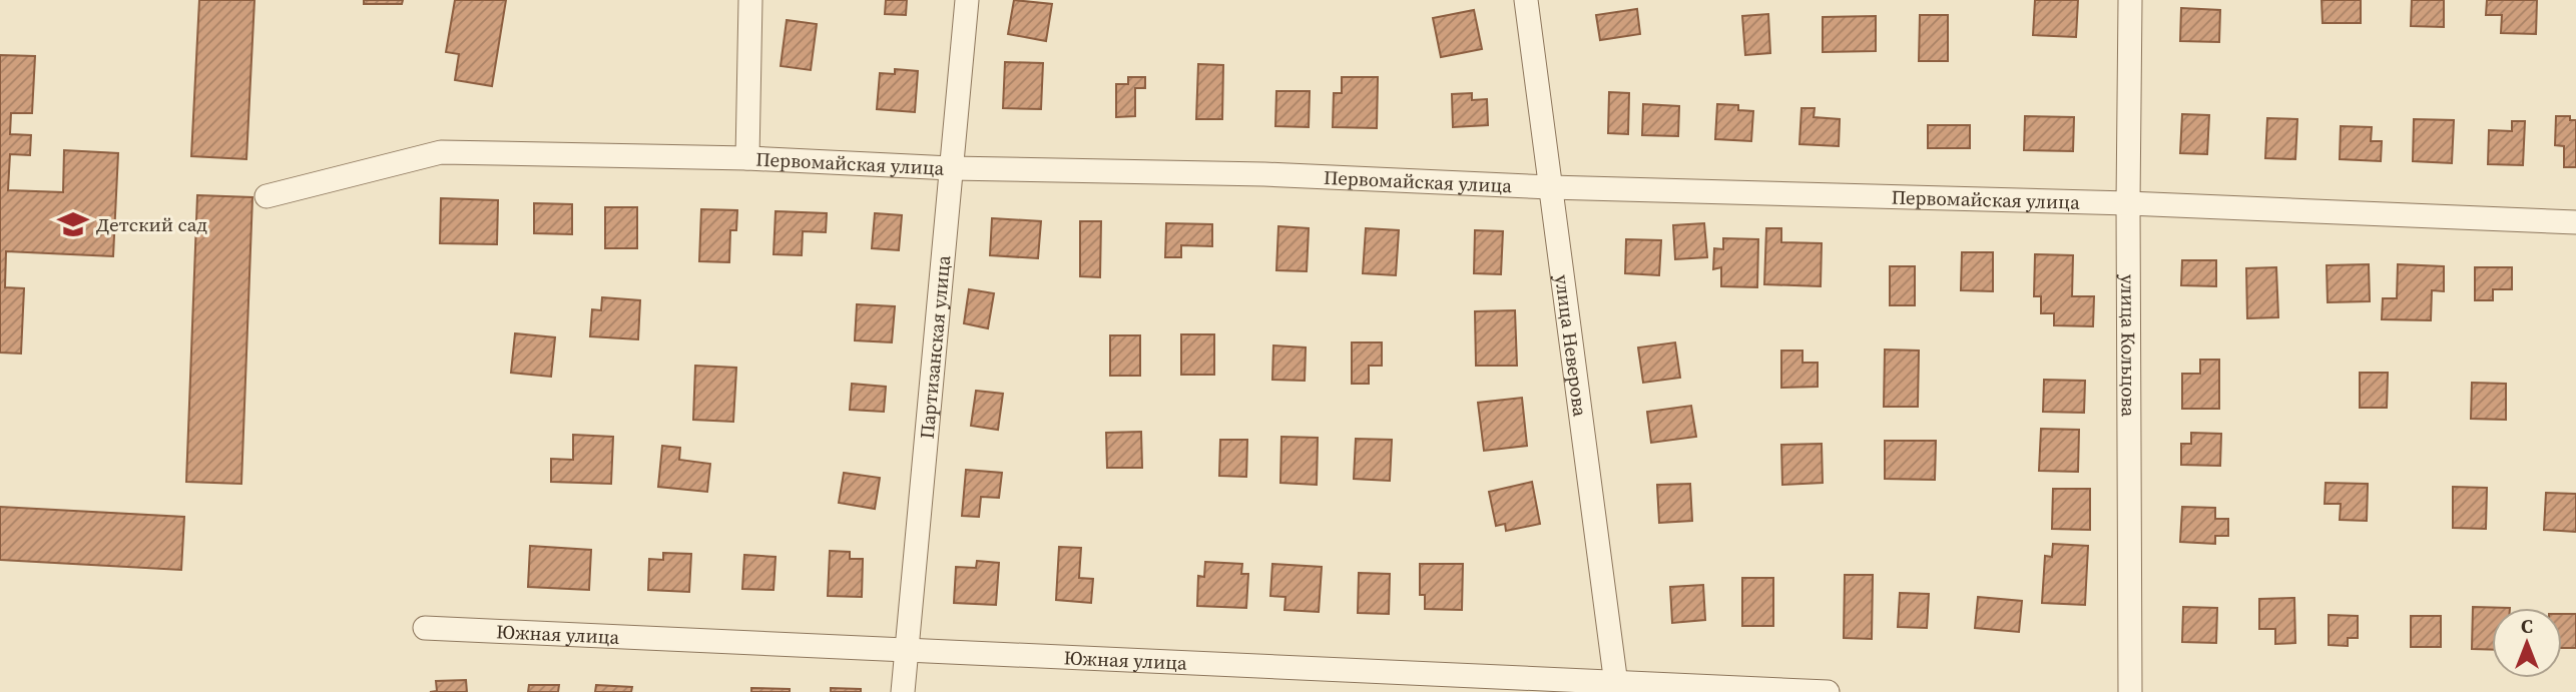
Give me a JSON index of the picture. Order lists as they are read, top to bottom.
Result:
{
  "streets": {
    "street": [
      "Первомайская улица",
      "Партизанская улица",
      "улица Кольцова",
      "улица Неверова",
      "Южная улица"
    ]
  },
  "crossings": [
    ["Первомайская улица", "Партизанская улица"],
    ["Первомайская улица", "улица Кольцова"],
    ["Первомайская улица", "улица Неверова"],
    ["Партизанская улица", "Южная улица"],
    ["улица Неверова", "Южная улица"]
  ],
  "places": {
    "school or university": ["Детский сад"]
  },
  "north": "top"
}
